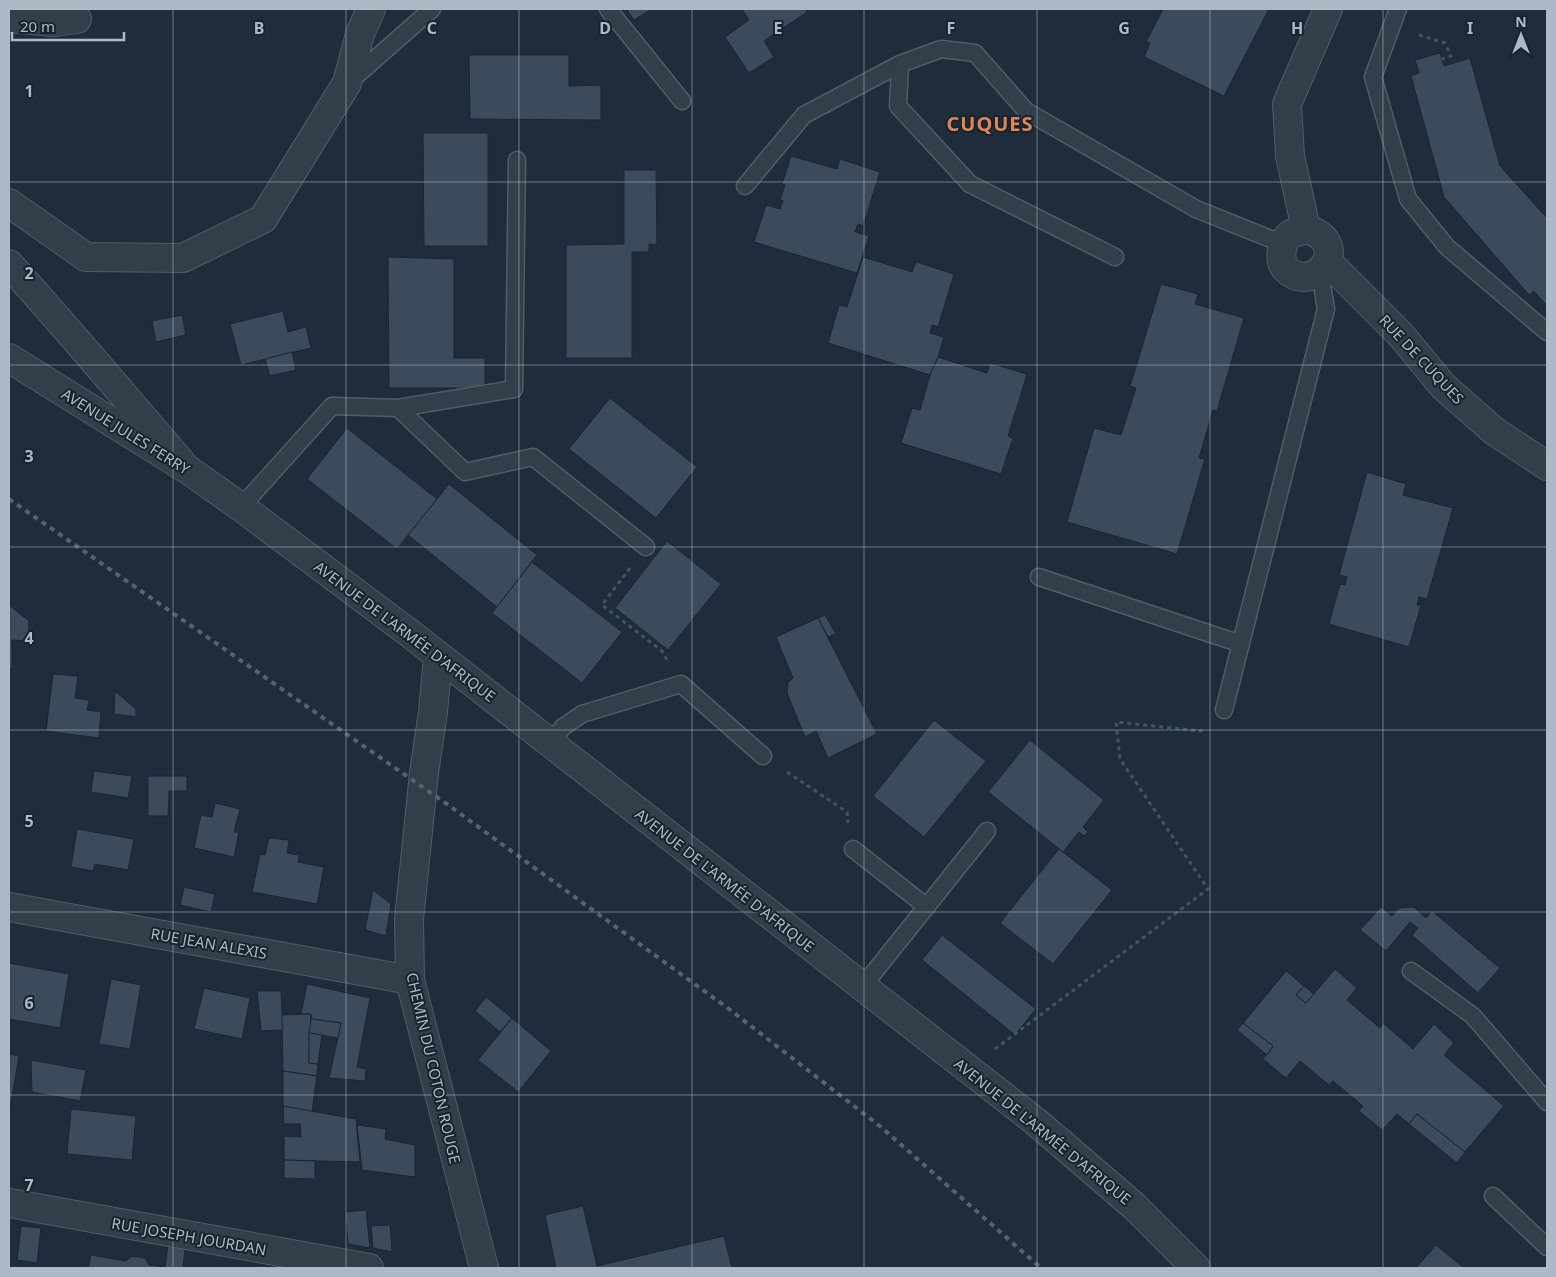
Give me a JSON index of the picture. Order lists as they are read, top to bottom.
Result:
{
  "streets": {
    "street": [
      "RUE DE CUQUES",
      "AVENUE JULES FERRY",
      "AVENUE DE L'ARMÉE D'AFRIQUE",
      "RUE JEAN ALEXIS",
      "CHEMIN DU COTON ROUGE",
      "RUE JOSEPH JOURDAN"
    ]
  },
  "crossings": [
    ["AVENUE JULES FERRY", "AVENUE DE L'ARMÉE D'AFRIQUE"],
    ["AVENUE DE L'ARMÉE D'AFRIQUE", "CHEMIN DU COTON ROUGE"],
    ["RUE JEAN ALEXIS", "CHEMIN DU COTON ROUGE"]
  ],
  "districts": ["CUQUES"],
  "scale_bar": "20 m",
  "north": "top",
  "grid": {
    "columns": [
      "B",
      "C",
      "D",
      "E",
      "F",
      "G",
      "H",
      "I"
    ],
    "rows": [
      "1",
      "2",
      "3",
      "4",
      "5",
      "6",
      "7"
    ]
  }
}
